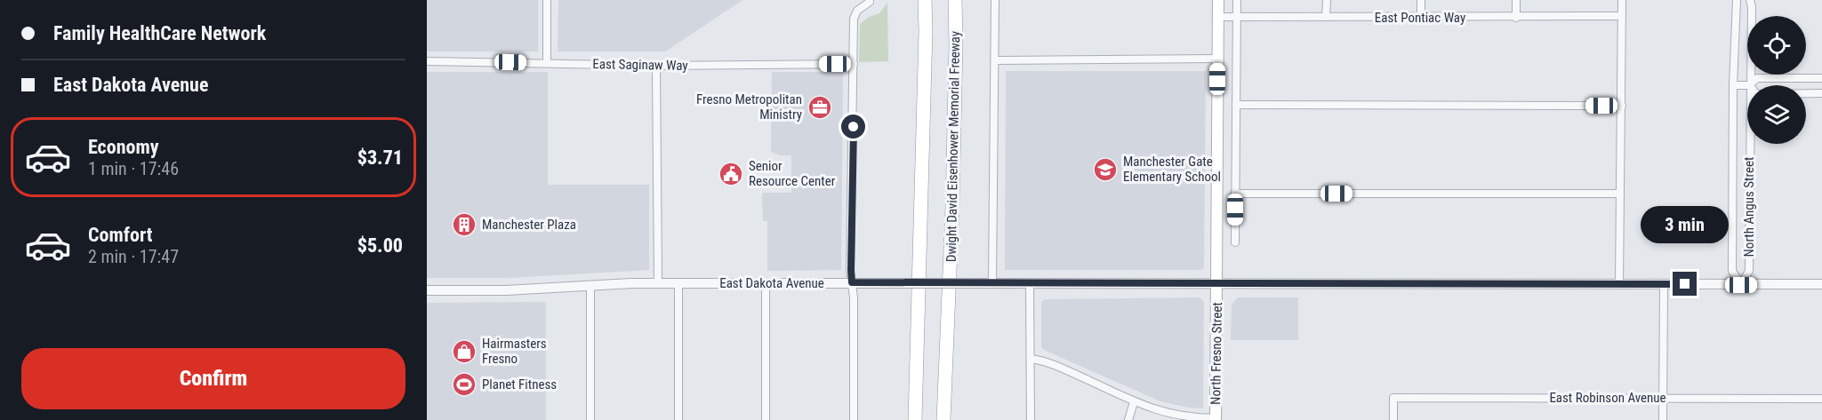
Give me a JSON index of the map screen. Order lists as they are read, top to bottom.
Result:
{
  "streets": {
    "highway": ["Dwight David Eisenhower Memorial Freeway"],
    "main road": ["North Fresno Street"],
    "street": [
      "East Pontiac Way",
      "East Saginaw Way",
      "North Angus Street",
      "East Dakota Avenue",
      "East Robinson Avenue"
    ]
  },
  "crossings": [
    ["East Pontiac Way", "North Fresno Street"],
    ["North Angus Street", "East Dakota Avenue"],
    ["East Dakota Avenue", "North Fresno Street"]
  ],
  "places": {
    "office": ["Fresno Metropolitan Ministry"],
    "school or university": ["Manchester Gate Elementary School"],
    "public building": ["Senior Resource Center"],
    "building": ["Manchester Plaza"],
    "shop": ["Hairmasters Fresno"],
    "sports": ["Planet Fitness"]
  },
  "page": {
    "banner": ["Family HealthCare Network", "East Dakota Avenue"],
    "list": [
      {
        "name": "Economy",
        "note": "1 min · 17:46",
        "value": "$3.71"
      },
      {
        "name": "Comfort",
        "note": "2 min · 17:47",
        "value": "$5.00"
      }
    ],
    "bubble": "3 min",
    "buttons": "Confirm"
  }
}
